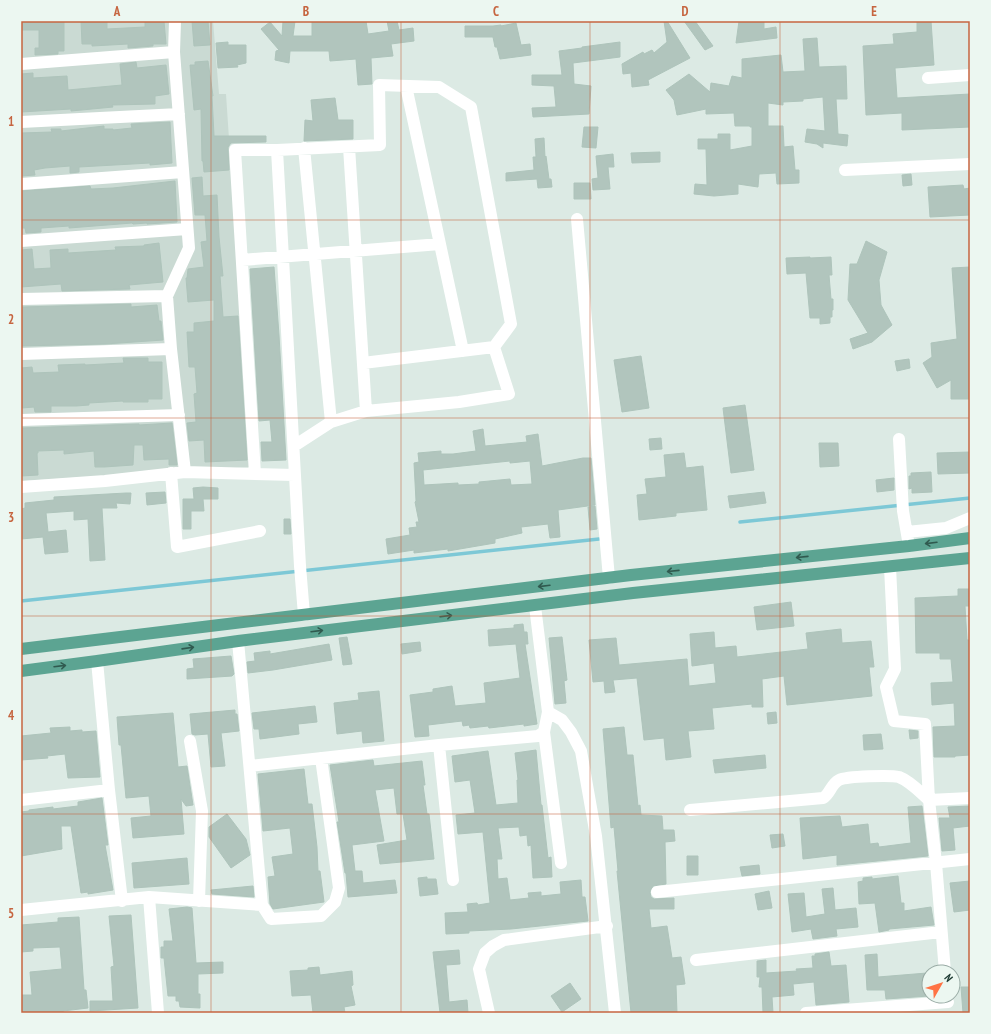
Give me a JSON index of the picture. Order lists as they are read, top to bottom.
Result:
{
  "north": "top right",
  "grid": {
    "columns": [
      "A",
      "B",
      "C",
      "D",
      "E"
    ],
    "rows": [
      "1",
      "2",
      "3",
      "4",
      "5"
    ]
  }
}
